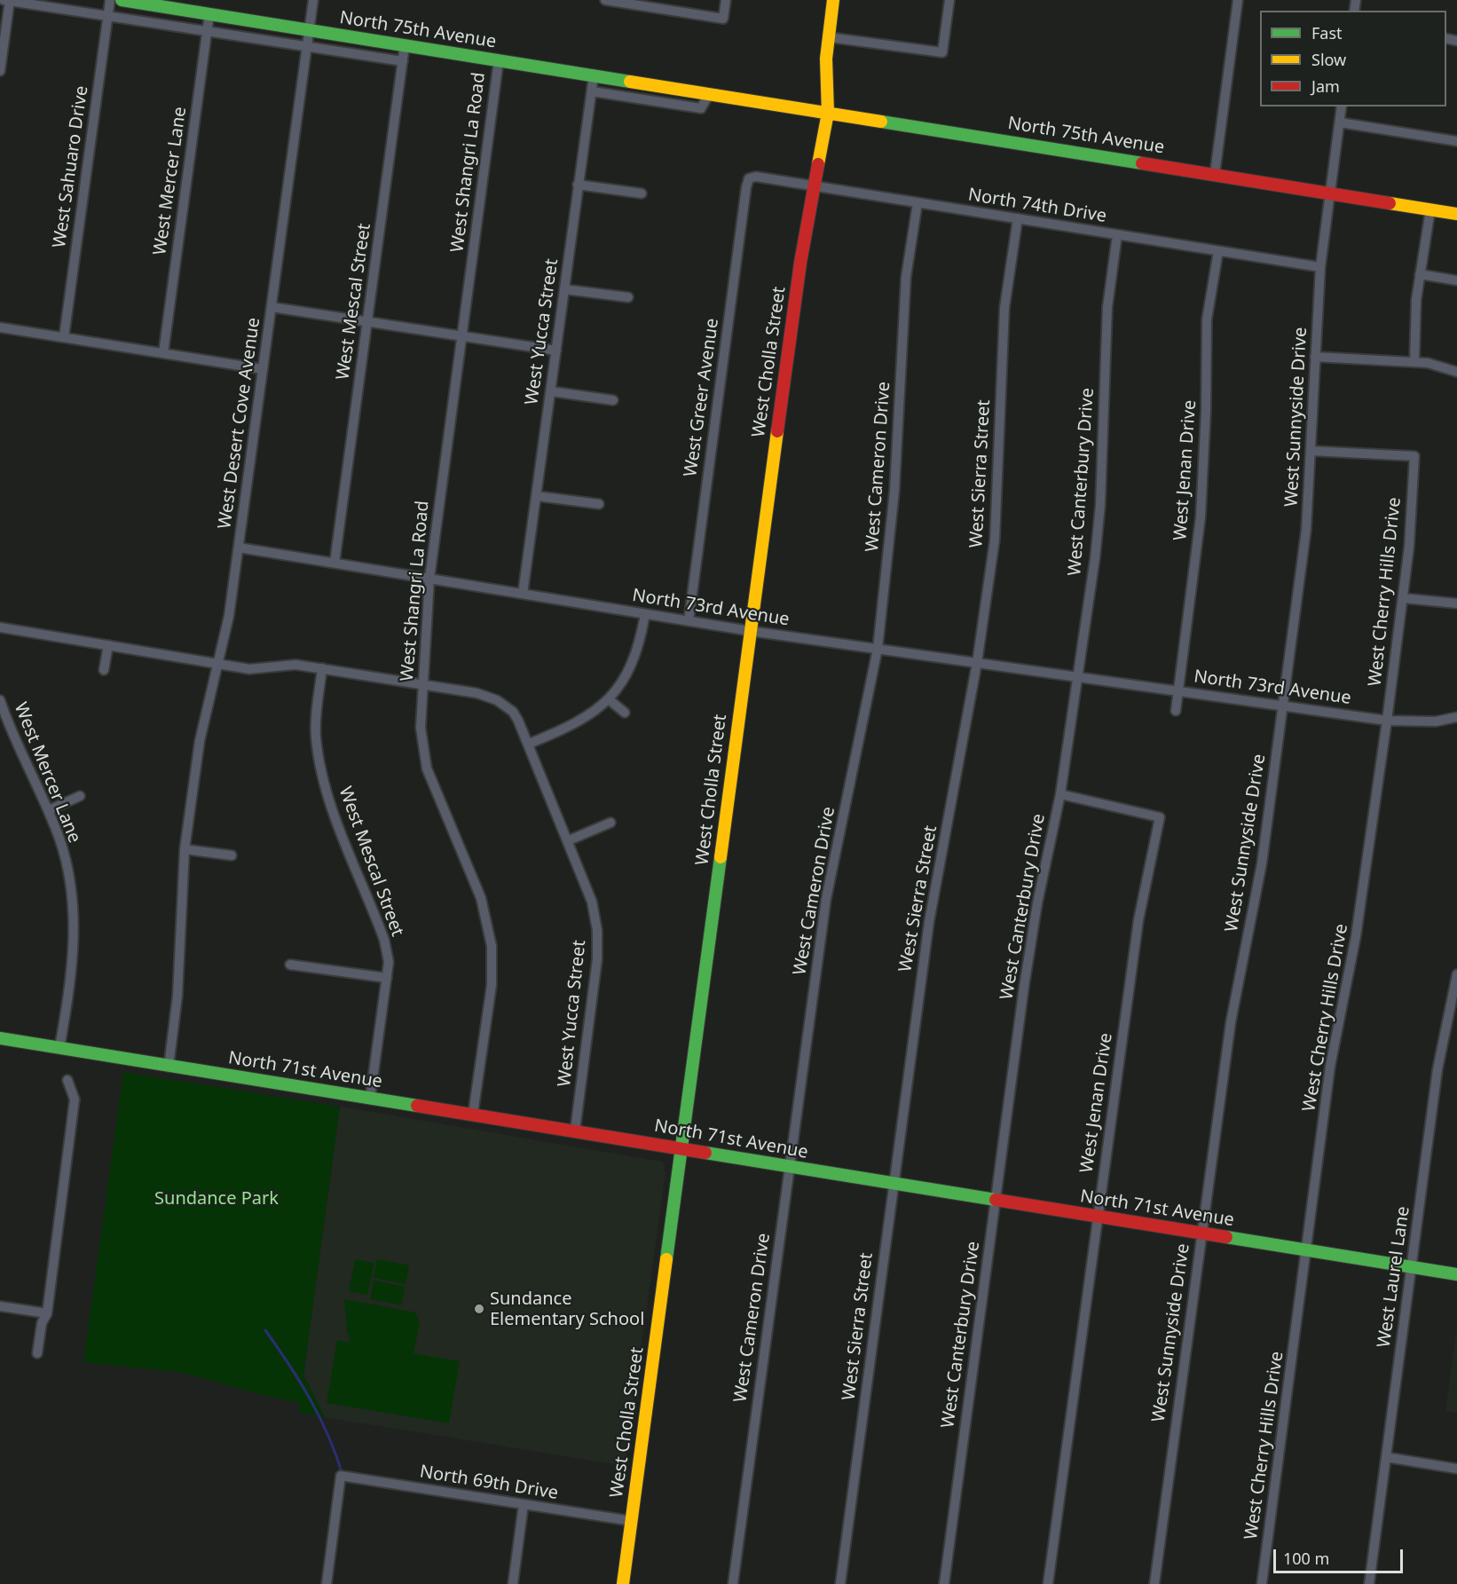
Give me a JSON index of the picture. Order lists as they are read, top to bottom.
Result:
{
  "streets": {
    "street": [
      "North 75th Avenue",
      "West Shangri La Road",
      "West Sahuaro Drive",
      "West Mercer Lane",
      "North 74th Drive",
      "West Mescal Street",
      "West Yucca Street",
      "West Cholla Street",
      "West Greer Avenue",
      "West Sunnyside Drive",
      "West Desert Cove Avenue",
      "West Cameron Drive",
      "West Jenan Drive",
      "West Sierra Street",
      "West Canterbury Drive",
      "West Cherry Hills Drive",
      "North 73rd Avenue",
      "North 71st Avenue",
      "West Laurel Lane",
      "North 69th Drive"
    ]
  },
  "crossings": [
    ["North 75th Avenue", "West Shangri La Road"],
    ["North 75th Avenue", "West Sahuaro Drive"],
    ["North 75th Avenue", "West Mercer Lane"],
    ["North 75th Avenue", "West Mescal Street"],
    ["North 75th Avenue", "West Yucca Street"],
    ["North 75th Avenue", "West Cholla Street"],
    ["North 75th Avenue", "West Sunnyside Drive"],
    ["North 75th Avenue", "West Desert Cove Avenue"],
    ["West Shangri La Road", "West Yucca Street"],
    ["West Shangri La Road", "North 73rd Avenue"],
    ["West Shangri La Road", "North 71st Avenue"],
    ["West Mercer Lane", "North 71st Avenue"],
    ["North 74th Drive", "West Cholla Street"],
    ["North 74th Drive", "West Greer Avenue"],
    ["North 74th Drive", "West Sunnyside Drive"],
    ["North 74th Drive", "West Cameron Drive"],
    ["North 74th Drive", "West Jenan Drive"],
    ["North 74th Drive", "West Sierra Street"],
    ["North 74th Drive", "West Canterbury Drive"],
    ["West Mescal Street", "West Yucca Street"],
    ["West Mescal Street", "North 73rd Avenue"],
    ["West Mescal Street", "North 71st Avenue"],
    ["West Yucca Street", "West Desert Cove Avenue"],
    ["West Yucca Street", "North 73rd Avenue"],
    ["West Yucca Street", "North 71st Avenue"],
    ["West Cholla Street", "North 73rd Avenue"],
    ["West Cholla Street", "North 71st Avenue"],
    ["West Cholla Street", "North 69th Drive"],
    ["West Greer Avenue", "North 73rd Avenue"],
    ["West Sunnyside Drive", "West Cherry Hills Drive"],
    ["West Sunnyside Drive", "North 73rd Avenue"],
    ["West Sunnyside Drive", "North 71st Avenue"],
    ["West Desert Cove Avenue", "North 73rd Avenue"],
    ["West Desert Cove Avenue", "North 71st Avenue"],
    ["West Cameron Drive", "North 73rd Avenue"],
    ["West Cameron Drive", "North 71st Avenue"],
    ["West Jenan Drive", "West Canterbury Drive"],
    ["West Jenan Drive", "North 73rd Avenue"],
    ["West Jenan Drive", "North 71st Avenue"],
    ["West Sierra Street", "North 73rd Avenue"],
    ["West Sierra Street", "North 71st Avenue"],
    ["West Canterbury Drive", "North 73rd Avenue"],
    ["West Canterbury Drive", "North 71st Avenue"],
    ["West Cherry Hills Drive", "North 73rd Avenue"],
    ["West Cherry Hills Drive", "North 71st Avenue"],
    ["North 71st Avenue", "West Laurel Lane"]
  ],
  "parks": ["Sundance Park"],
  "places": ["Sundance Elementary School"],
  "legend": ["Fast", "Slow", "Jam"],
  "scale_bar": "100 m"
}
